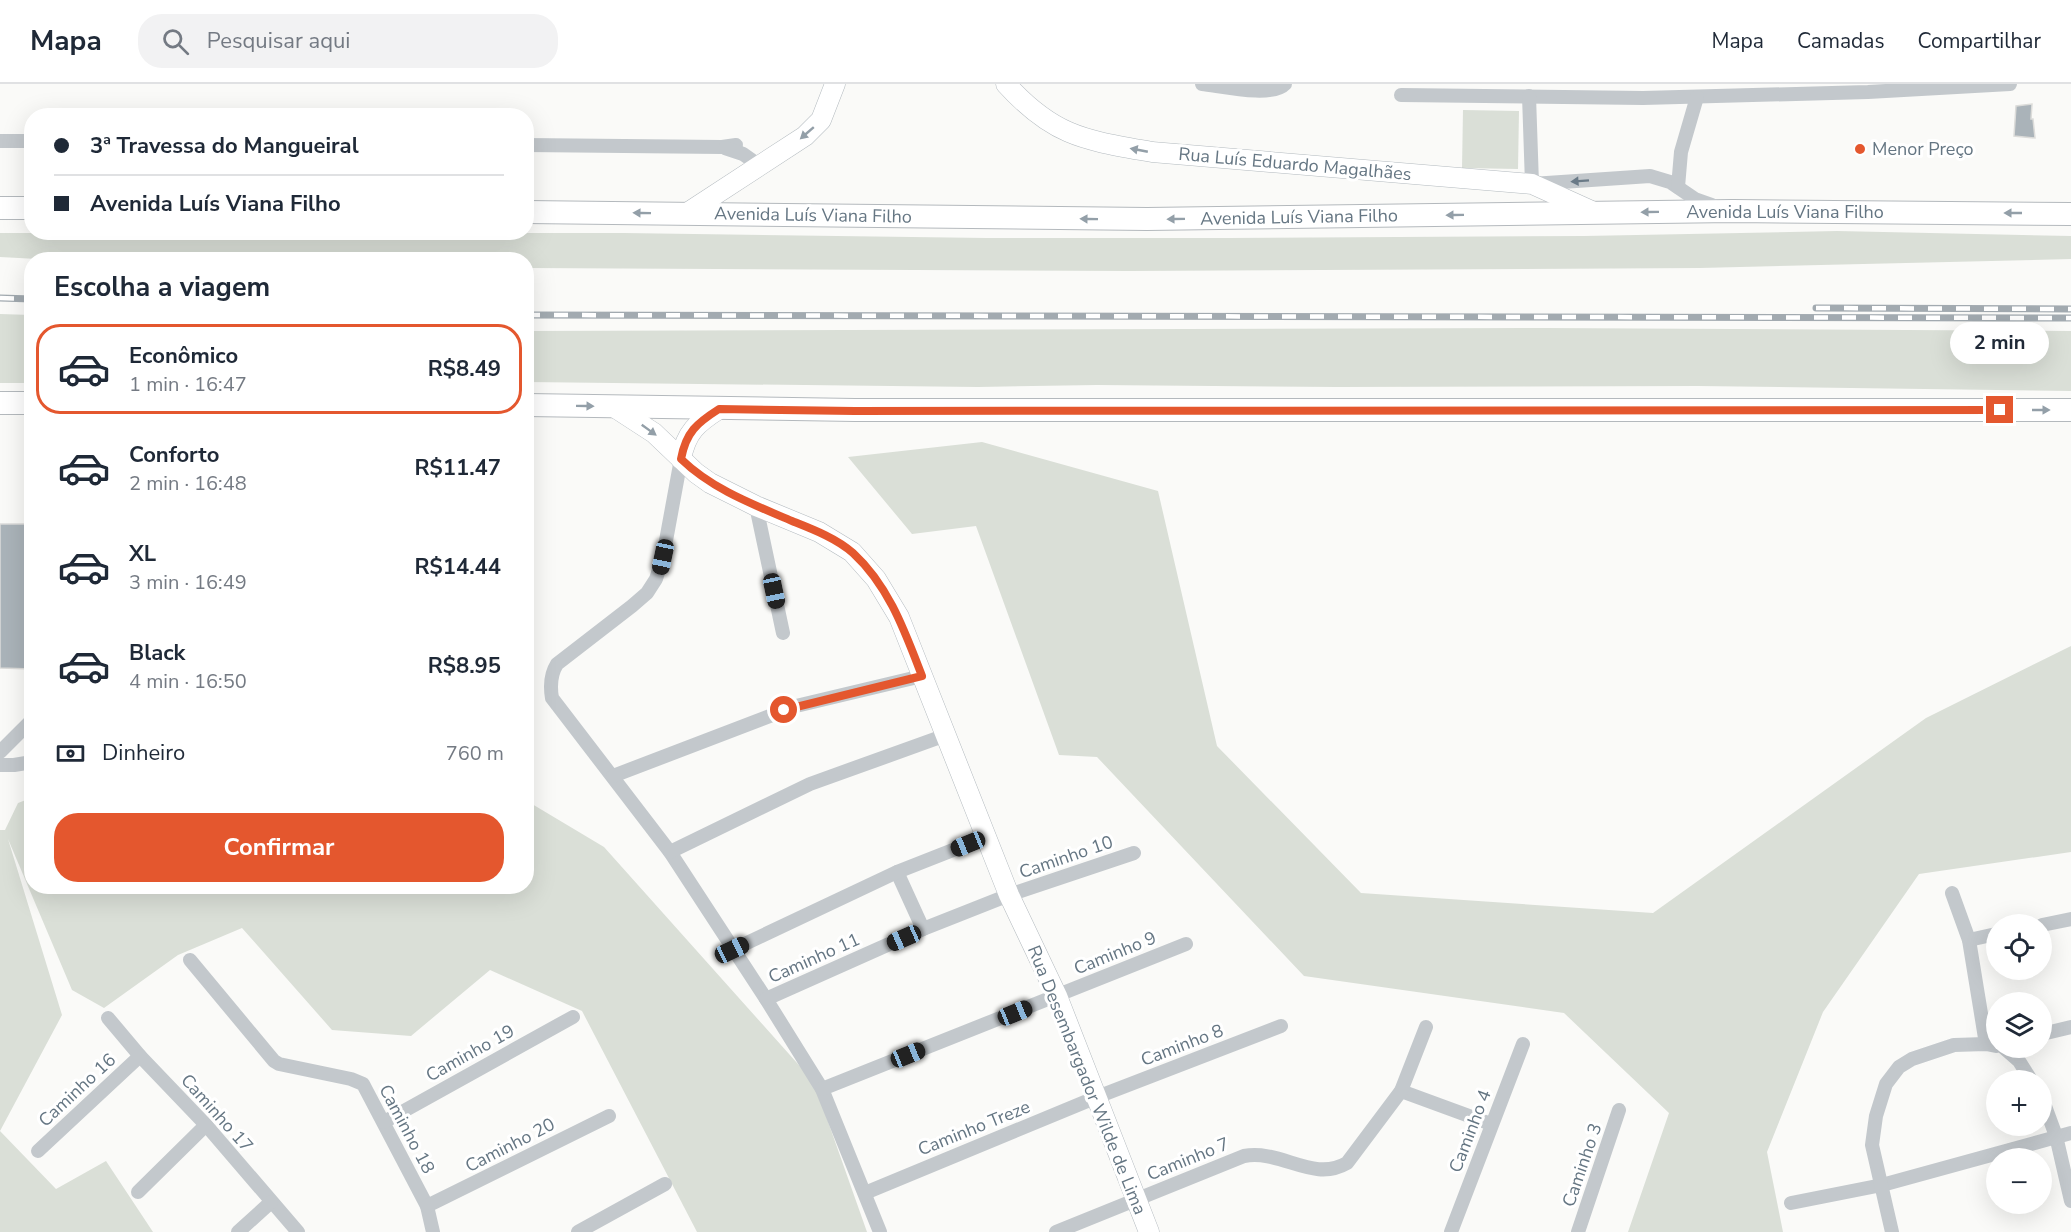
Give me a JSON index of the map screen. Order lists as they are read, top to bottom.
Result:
{
  "streets": {
    "highway": ["Avenida Luís Viana Filho"],
    "main road": ["Rua Luís Eduardo Magalhães", "Rua Desembargador Wilde de Lima"],
    "street": [
      "Caminho 10",
      "Caminho 9",
      "Caminho 11",
      "Caminho 8",
      "Caminho 19",
      "Caminho 16",
      "Caminho 17",
      "Caminho Treze",
      "Caminho 18",
      "Caminho 4",
      "Caminho 20",
      "Caminho 7",
      "Caminho 3"
    ]
  },
  "crossings": [
    ["Rua Luís Eduardo Magalhães", "Avenida Luís Viana Filho"],
    ["Caminho 10", "Caminho 11"],
    ["Caminho 10", "Rua Desembargador Wilde de Lima"],
    ["Caminho 9", "Rua Desembargador Wilde de Lima"],
    ["Caminho 11", "Rua Desembargador Wilde de Lima"],
    ["Caminho 8", "Rua Desembargador Wilde de Lima"],
    ["Caminho 8", "Caminho Treze"],
    ["Caminho 19", "Caminho 18"],
    ["Rua Desembargador Wilde de Lima", "Caminho Treze"],
    ["Rua Desembargador Wilde de Lima", "Caminho 7"],
    ["Caminho 16", "Caminho 17"],
    ["Caminho 18", "Caminho 20"]
  ],
  "one_way": ["Rua Luís Eduardo Magalhães"],
  "places": ["Menor Preço"],
  "page": {
    "header": "Mapa",
    "search": "Pesquisar aqui",
    "nav": ["Mapa", "Camadas", "Compartilhar"],
    "banner": ["3ª Travessa do Mangueiral", "Avenida Luís Viana Filho"],
    "heading": "Escolha a viagem",
    "bubble": "2 min",
    "list": [
      {
        "name": "Econômico",
        "note": "1 min · 16:47",
        "value": "R$8.49"
      },
      {
        "name": "Conforto",
        "note": "2 min · 16:48",
        "value": "R$11.47"
      },
      {
        "name": "XL",
        "note": "3 min · 16:49",
        "value": "R$14.44"
      },
      {
        "name": "Black",
        "note": "4 min · 16:50",
        "value": "R$8.95"
      }
    ],
    "pay": ["Dinheiro", "760 m"],
    "buttons": "Confirmar",
    "map_buttons": ["+", "−"]
  }
}
